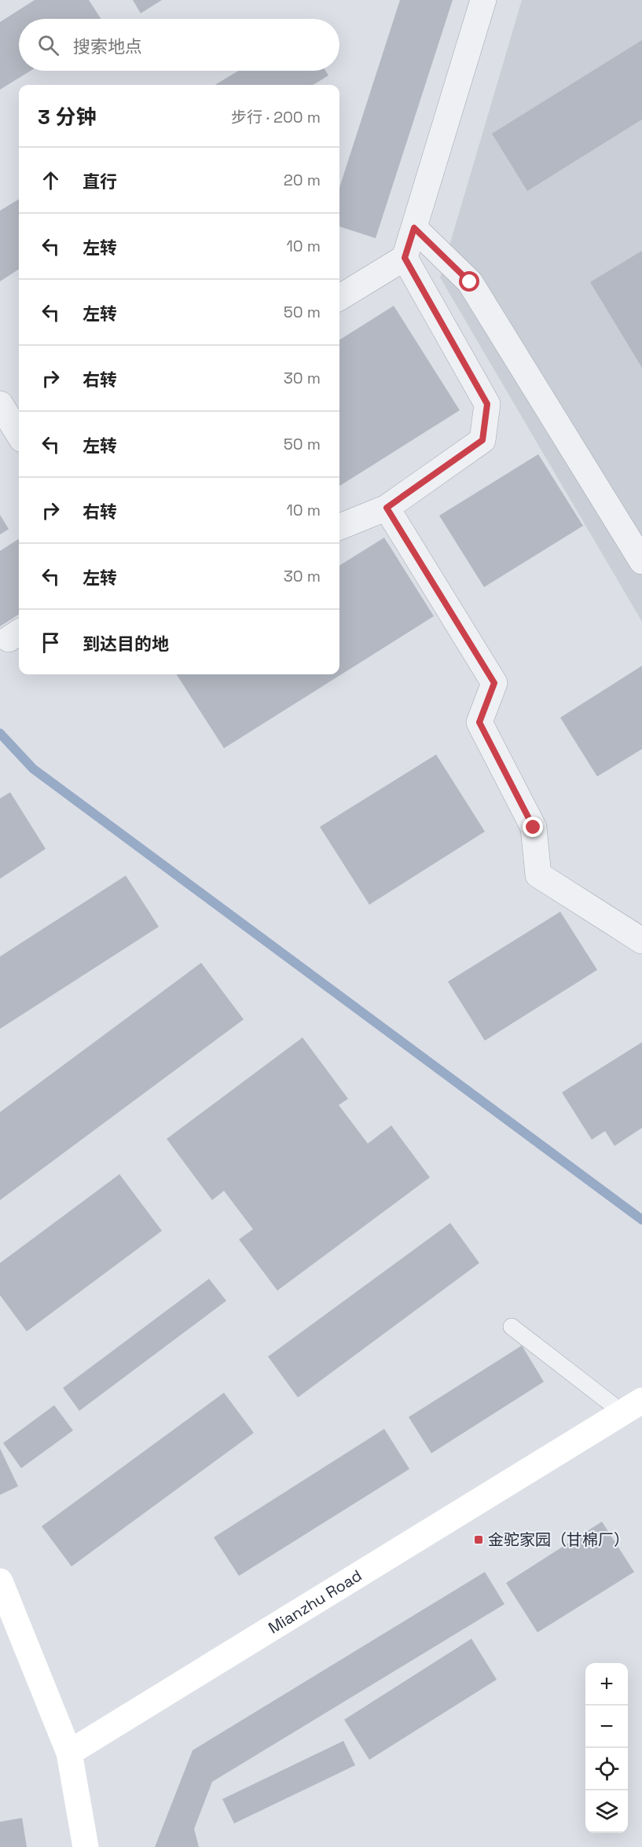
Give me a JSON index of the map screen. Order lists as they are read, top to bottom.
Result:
{
  "streets": {
    "street": ["Mianzhu Road"]
  },
  "places": {
    "transit": ["金驼家园（甘棉厂）"]
  },
  "page": {
    "search": "搜索地点",
    "heading": ["3 分钟", "步行 · 200 m"],
    "list": [
      ["直行", "20 m"],
      ["左转", "10 m"],
      ["左转", "50 m"],
      ["右转", "30 m"],
      ["左转", "50 m"],
      ["右转", "10 m"],
      ["左转", "30 m"],
      "到达目的地"
    ],
    "map_buttons": ["+", "−"]
  }
}
